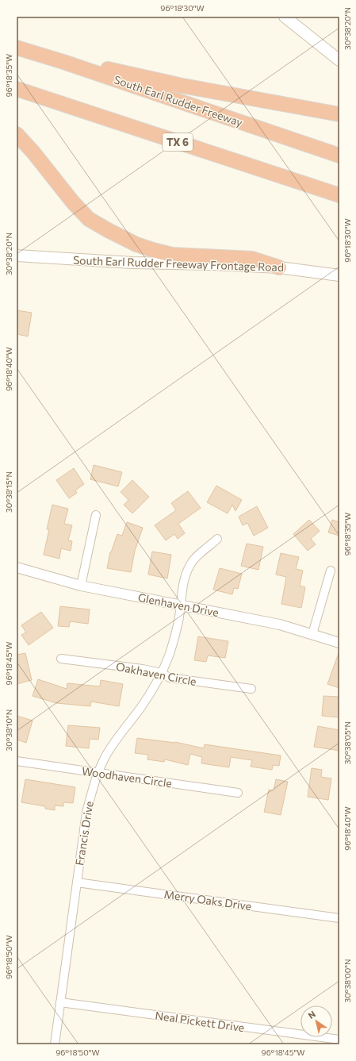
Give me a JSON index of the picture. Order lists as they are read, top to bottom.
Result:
{
  "streets": {
    "highway": ["South Earl Rudder Freeway", "TX 6"],
    "main road": ["South Earl Rudder Freeway Frontage Road"],
    "street": [
      "Glenhaven Drive",
      "Oakhaven Circle",
      "Woodhaven Circle",
      "Francis Drive",
      "Merry Oaks Drive",
      "Neal Pickett Drive"
    ]
  },
  "crossings": [
    ["Glenhaven Drive", "Francis Drive"],
    ["Oakhaven Circle", "Francis Drive"],
    ["Woodhaven Circle", "Francis Drive"],
    ["Francis Drive", "Merry Oaks Drive"],
    ["Francis Drive", "Neal Pickett Drive"]
  ],
  "north": "top left",
  "coordinates": [
    "96°18'30\"W",
    "30°38'20\"N",
    "96°18'35\"W",
    "96°18'40\"W",
    "30°38'15\"N",
    "96°18'45\"W",
    "30°38'10\"N",
    "30°38'05\"N",
    "96°18'50\"W",
    "30°38'00\"N"
  ]
}
